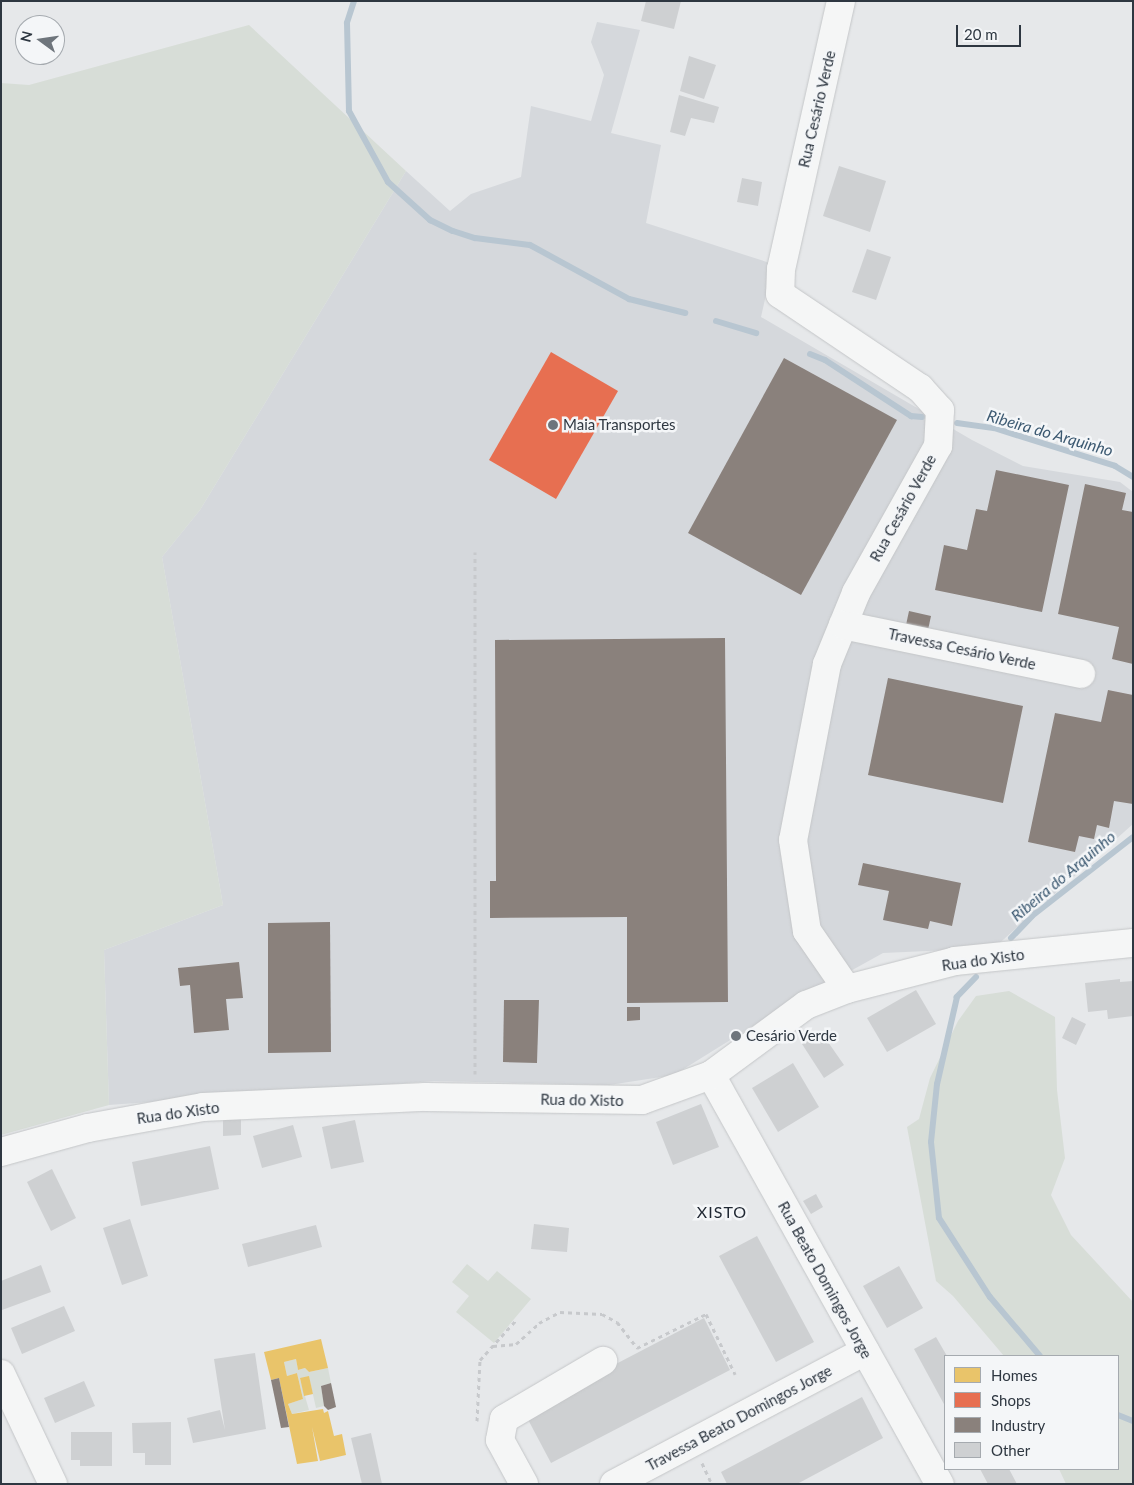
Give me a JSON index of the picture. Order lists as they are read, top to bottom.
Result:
{
  "streets": {
    "street": [
      "Rua Cesário Verde",
      "Travessa Cesário Verde",
      "Rua do Xisto",
      "Rua Beato Domingos Jorge",
      "Travessa Beato Domingos Jorge"
    ]
  },
  "crossings": [
    ["Rua Cesário Verde", "Travessa Cesário Verde"],
    ["Rua Cesário Verde", "Rua do Xisto"],
    ["Rua do Xisto", "Rua Beato Domingos Jorge"],
    ["Rua Beato Domingos Jorge", "Travessa Beato Domingos Jorge"]
  ],
  "districts": ["XISTO"],
  "water": ["Ribeira do Arquinho"],
  "places": ["Maia Transportes", "Cesário Verde"],
  "legend": [
    "Homes",
    "Shops",
    "Industry",
    "Other"
  ],
  "scale_bar": "20 m",
  "north": "left"
}
